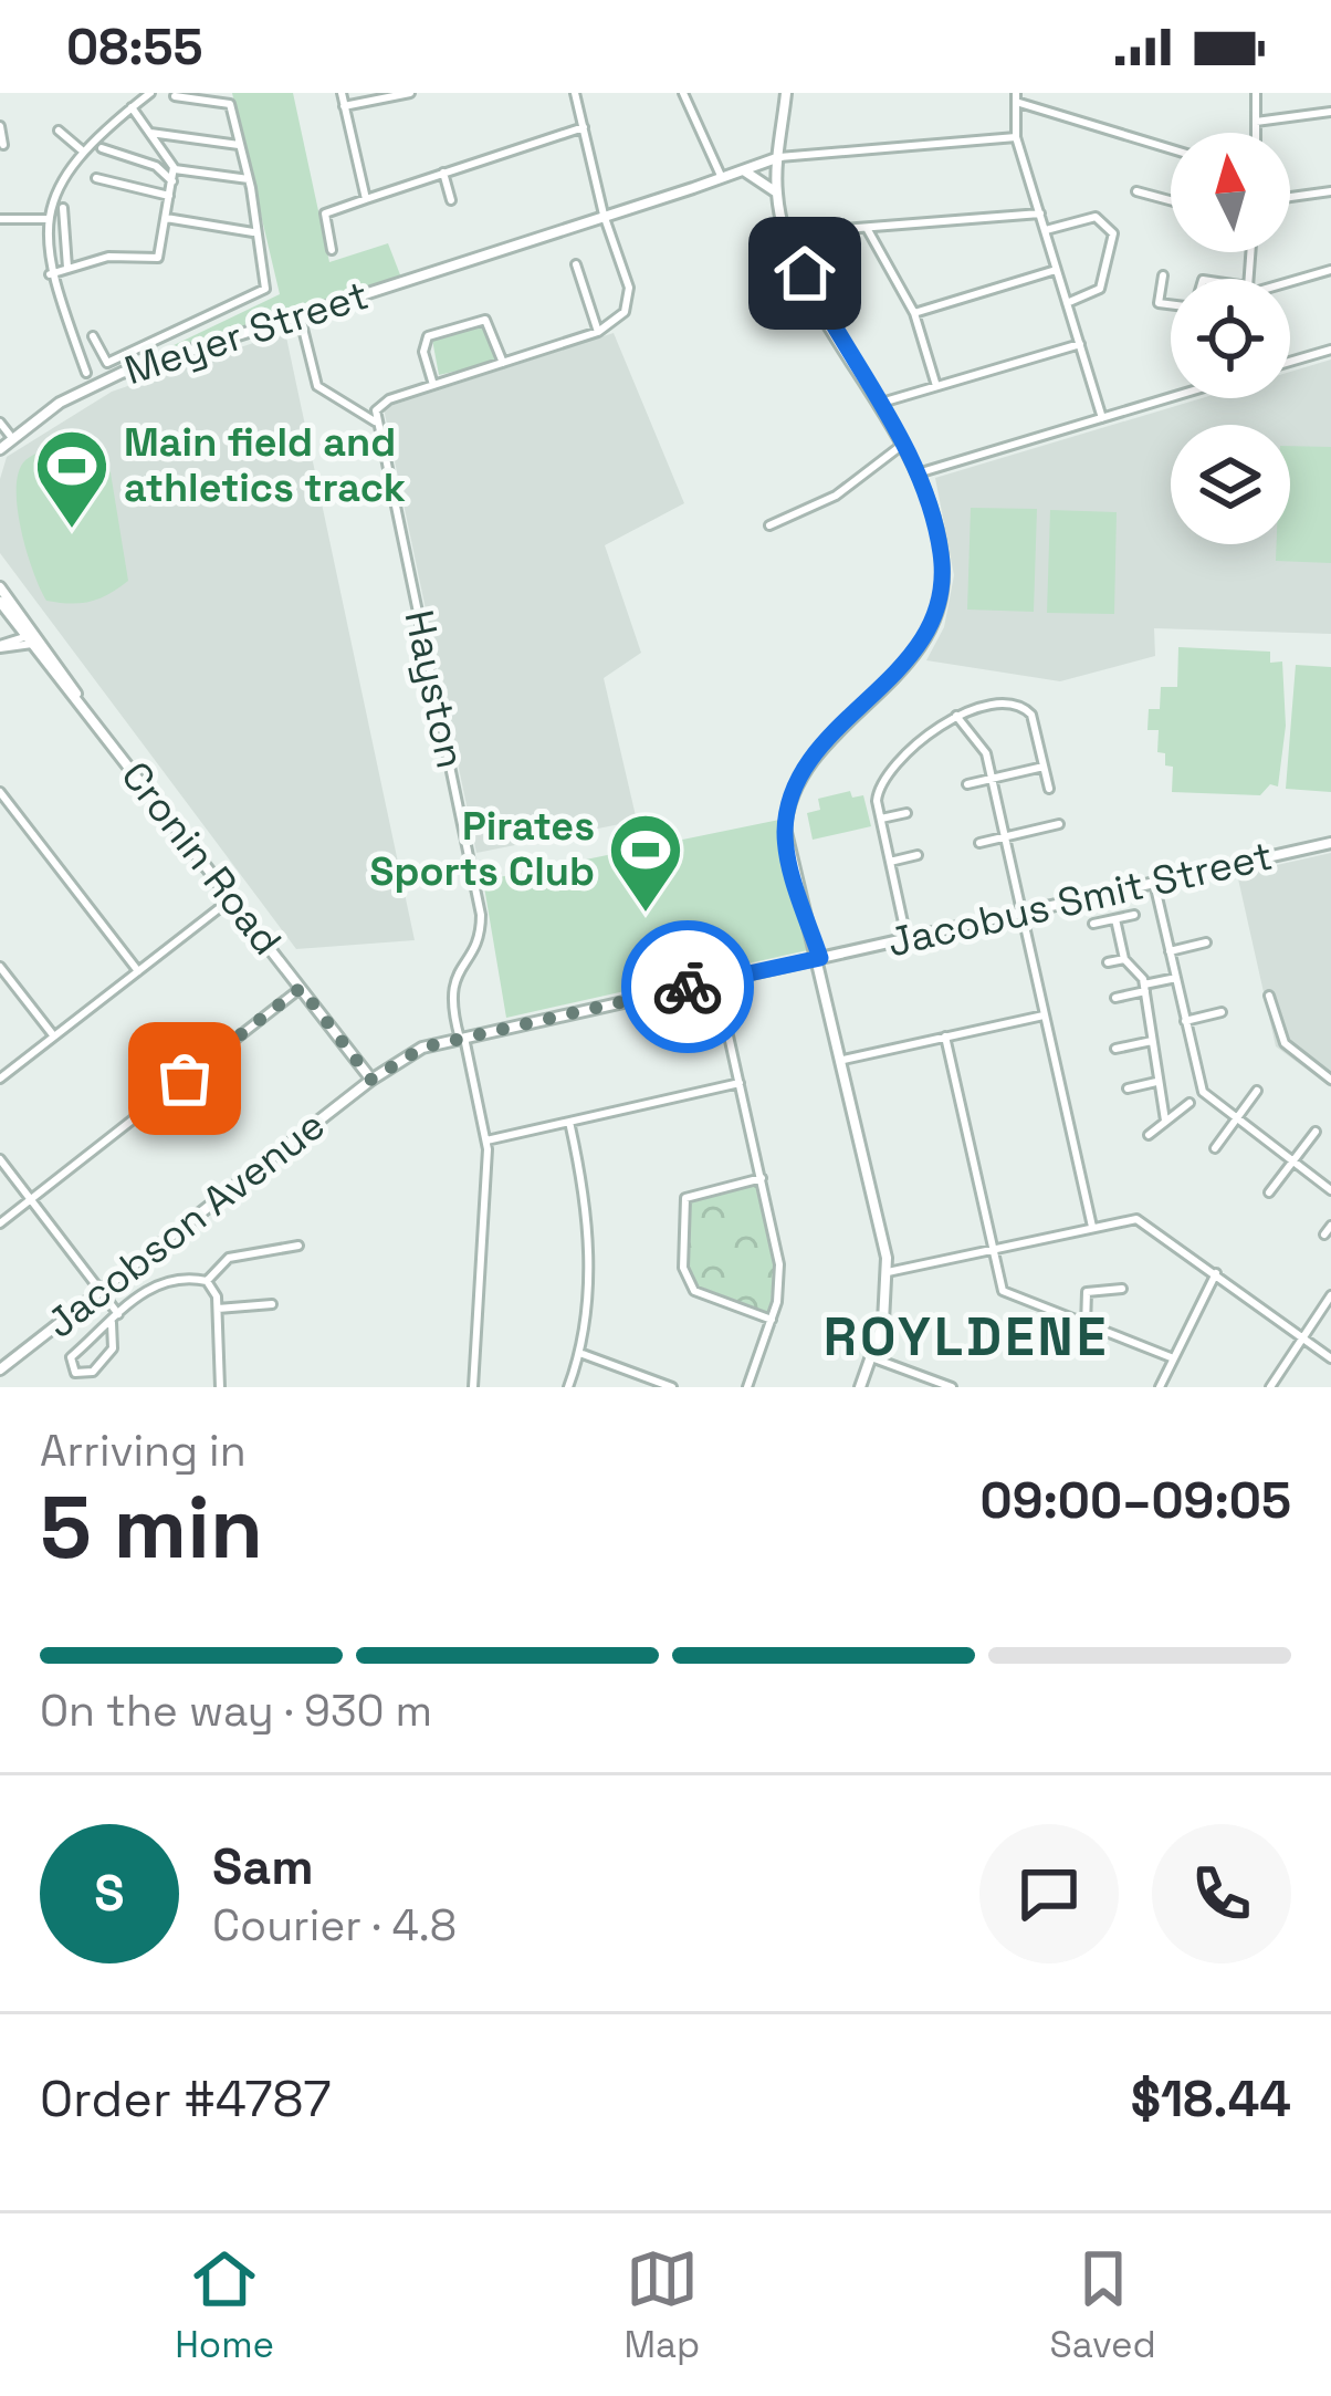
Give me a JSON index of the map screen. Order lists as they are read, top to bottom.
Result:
{
  "streets": {
    "street": [
      "Meyer Street",
      "Hayston",
      "Cronin Road",
      "Jacobus Smit Street",
      "Jacobson Avenue"
    ]
  },
  "crossings": [
    ["Hayston", "Jacobus Smit Street"],
    ["Cronin Road", "Jacobus Smit Street"],
    ["Cronin Road", "Jacobson Avenue"],
    ["Jacobus Smit Street", "Jacobson Avenue"]
  ],
  "districts": ["ROYLDENE"],
  "places": {
    "sports": ["Main field and athletics track", "Pirates Sports Club"]
  },
  "north": "top",
  "page": {
    "status": "08:55",
    "heading": ["5 min", "Arriving in", "09:00–09:05"],
    "panel": [
      "Sam",
      "Courier · 4.8",
      "Order #4787",
      "$18.44"
    ],
    "bar": "On the way · 930 m",
    "round": "S",
    "tabs": ["Home", "Map", "Saved"]
  }
}
